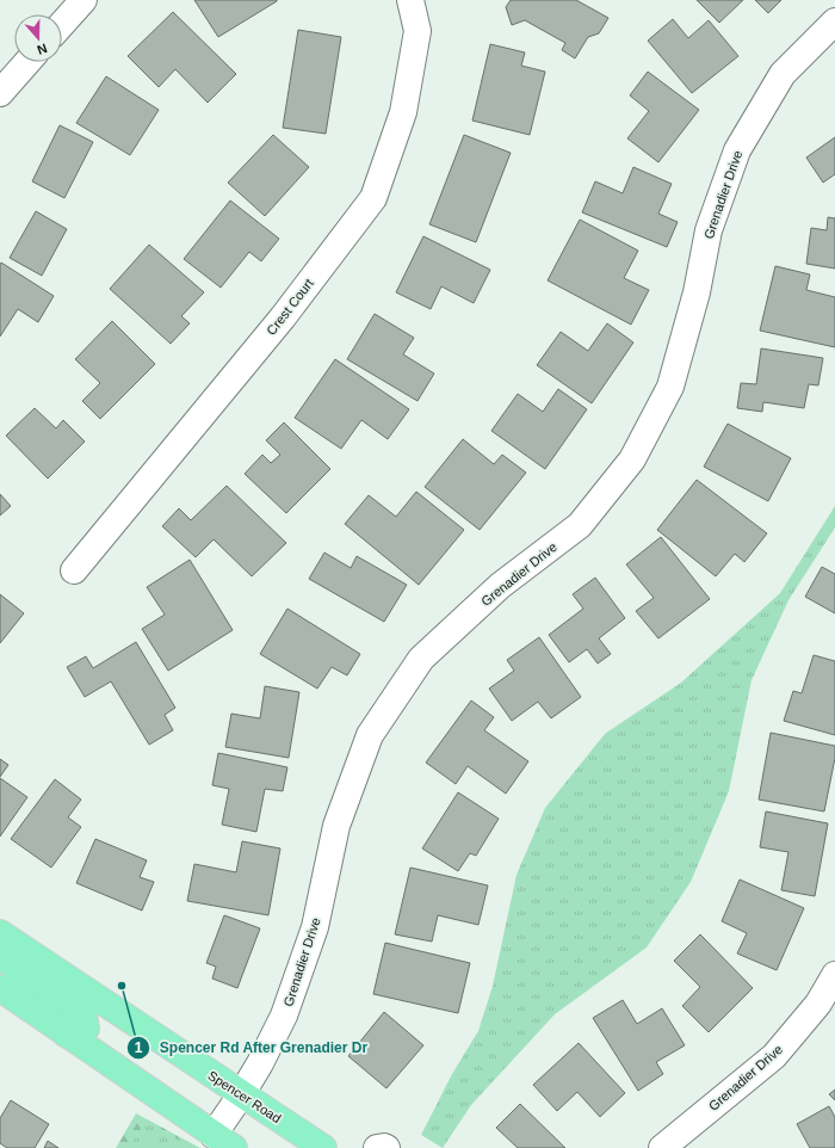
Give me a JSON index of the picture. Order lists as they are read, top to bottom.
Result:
{
  "streets": {
    "main road": ["Spencer Road"],
    "street": ["Grenadier Drive", "Crest Court"]
  },
  "crossings": [
    ["Grenadier Drive", "Spencer Road"]
  ],
  "places": ["Spencer Rd After Grenadier Dr"],
  "north": "bottom"
}
